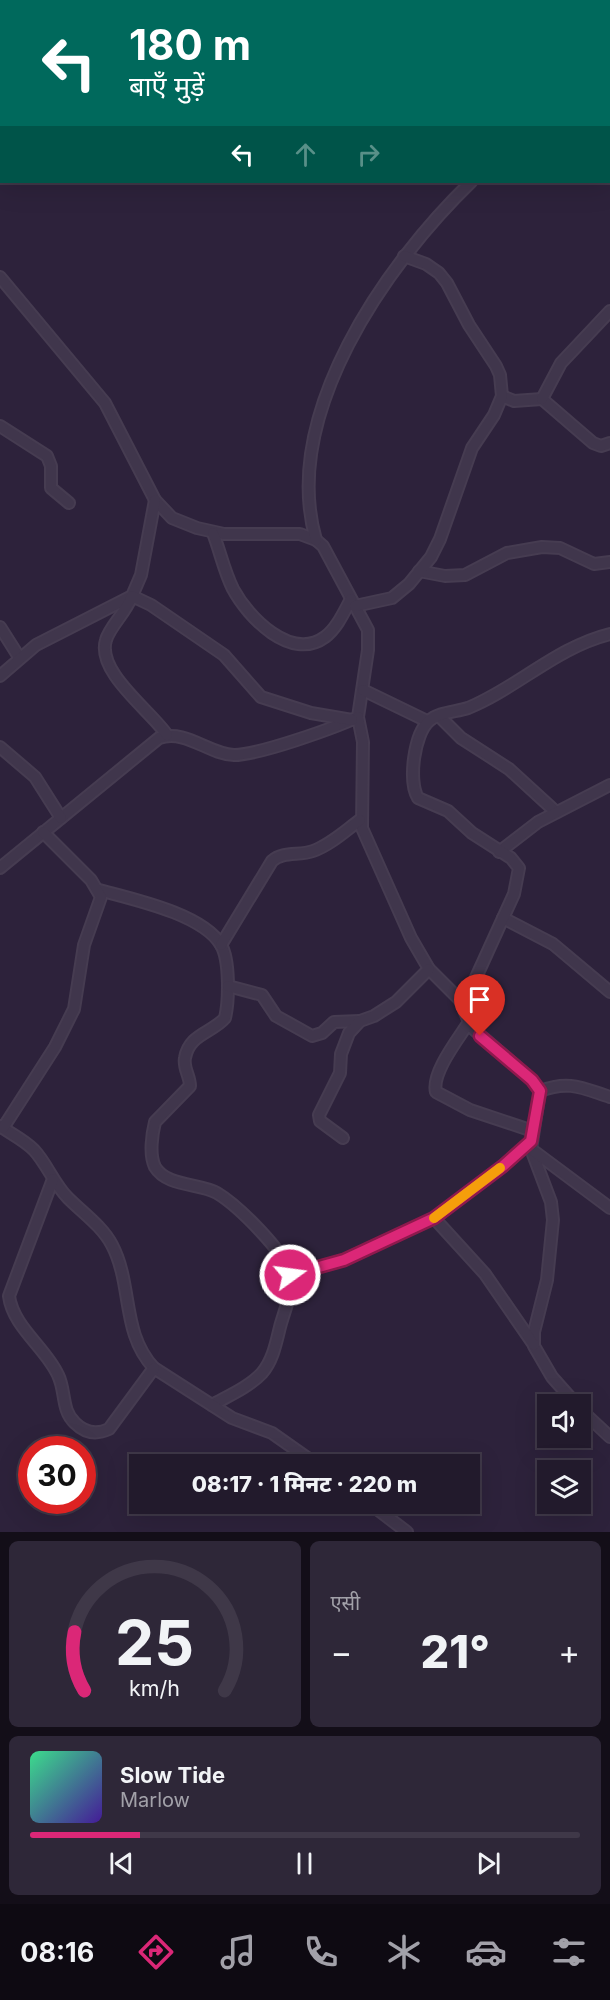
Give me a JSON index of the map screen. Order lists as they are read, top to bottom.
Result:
{
  "page": {
    "turn": ["180 m", "बाएँ मुड़ें"],
    "limit": "30",
    "trip": "08:17 · 1 मिनट · 220 m",
    "tile": "एसी",
    "heat": ["−", "21°", "+"],
    "song": ["Slow Tide", "Marlow"],
    "tabs": "08:16",
    "gauge": ["25", "km/h"]
  }
}
